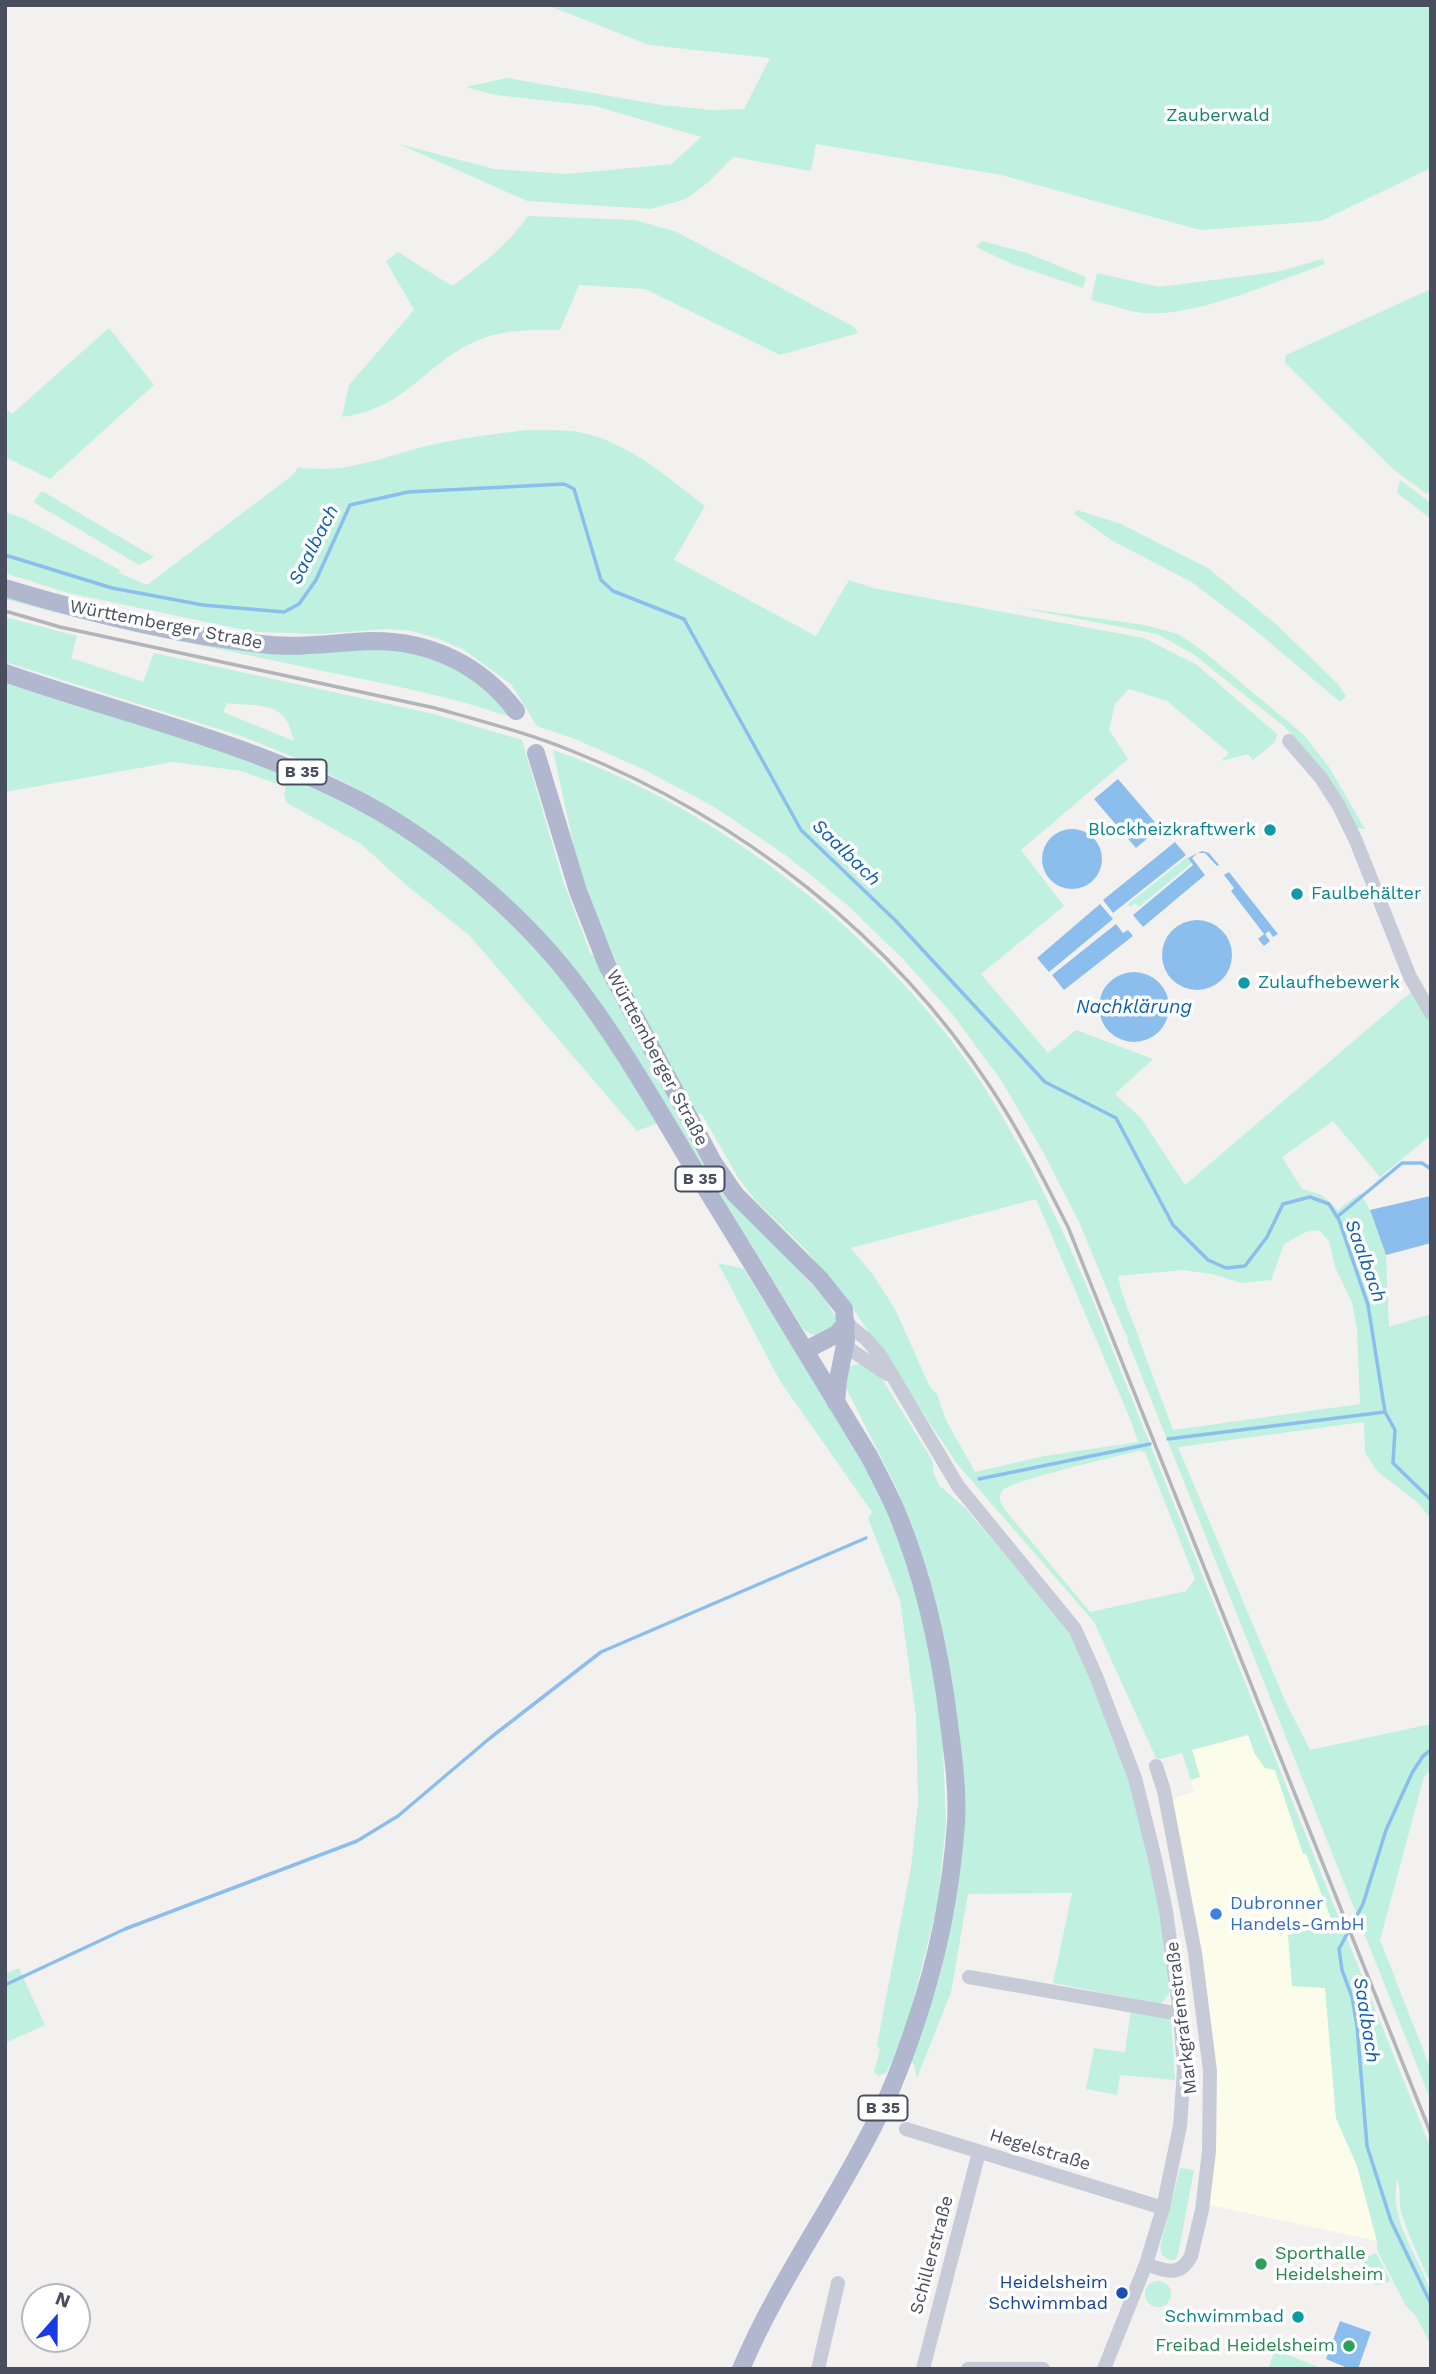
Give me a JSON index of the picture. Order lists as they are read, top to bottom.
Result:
{
  "streets": {
    "main road": ["Württemberger Straße", "B 35"],
    "street": ["Markgrafenstraße", "Hegelstraße", "Schillerstraße"]
  },
  "crossings": [
    ["Württemberger Straße", "Markgrafenstraße"],
    ["Markgrafenstraße", "Hegelstraße"],
    ["Hegelstraße", "Schillerstraße"]
  ],
  "water": ["Saalbach", "Nachklärung"],
  "parks": ["Zauberwald"],
  "places": [
    "Blockheizkraftwerk",
    "Faulbehälter",
    "Zulaufhebewerk",
    "Dubronner Handels-GmbH",
    "Sporthalle Heidelsheim",
    "Heidelsheim Schwimmbad",
    "Schwimmbad",
    "Freibad Heidelsheim"
  ],
  "north": "top"
}
